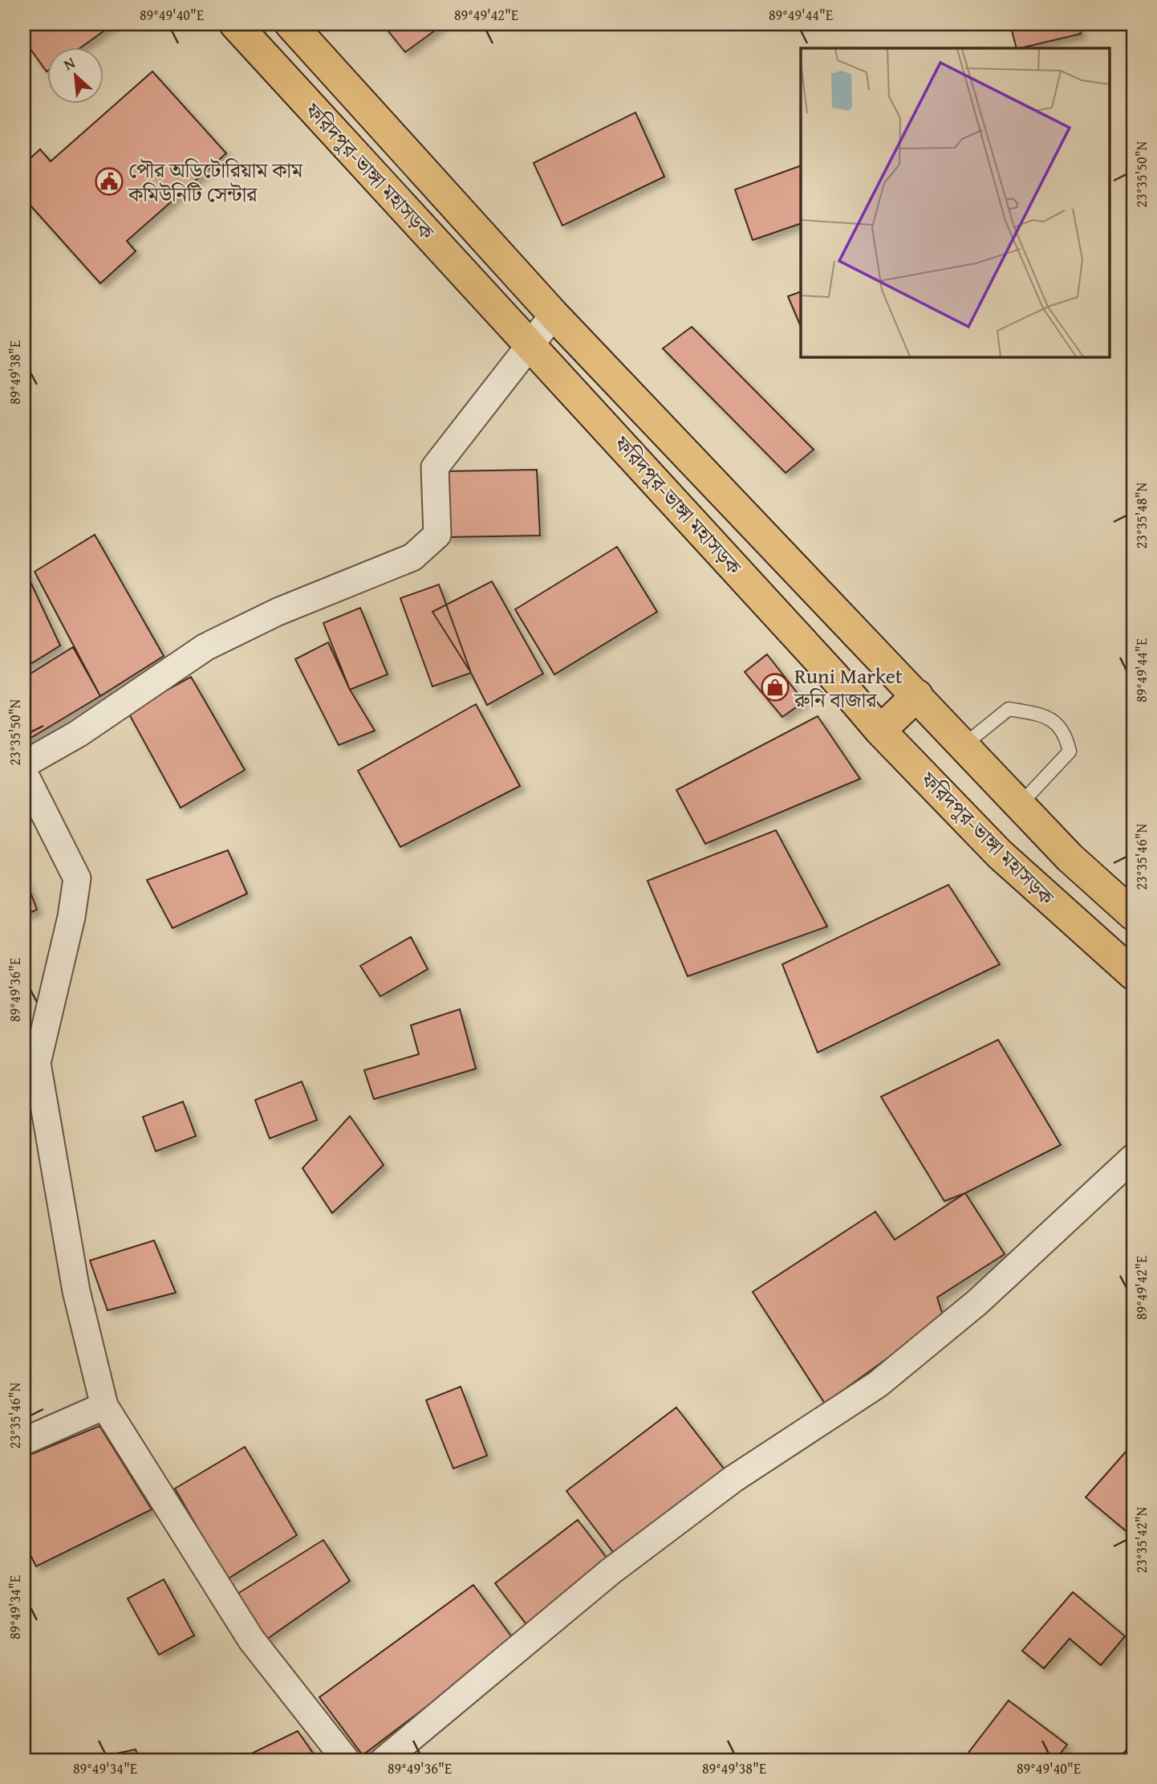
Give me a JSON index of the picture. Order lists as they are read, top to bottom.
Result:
{
  "streets": {
    "highway": ["ফরিদপুর-ভাঙ্গা মহাসড়ক"]
  },
  "places": {
    "public building": ["পৌর অডিটোরিয়াম কাম কমিউনিটি সেন্টার"],
    "shop": ["Runi Market রুনি বাজার"]
  },
  "north": "top left",
  "coordinates": [
    "89°49'40\"E",
    "89°49'42\"E",
    "89°49'44\"E",
    "23°35'50\"N",
    "89°49'38\"E",
    "23°35'48\"N",
    "23°35'46\"N",
    "89°49'36\"E",
    "23°35'42\"N",
    "89°49'34\"E"
  ]
}
